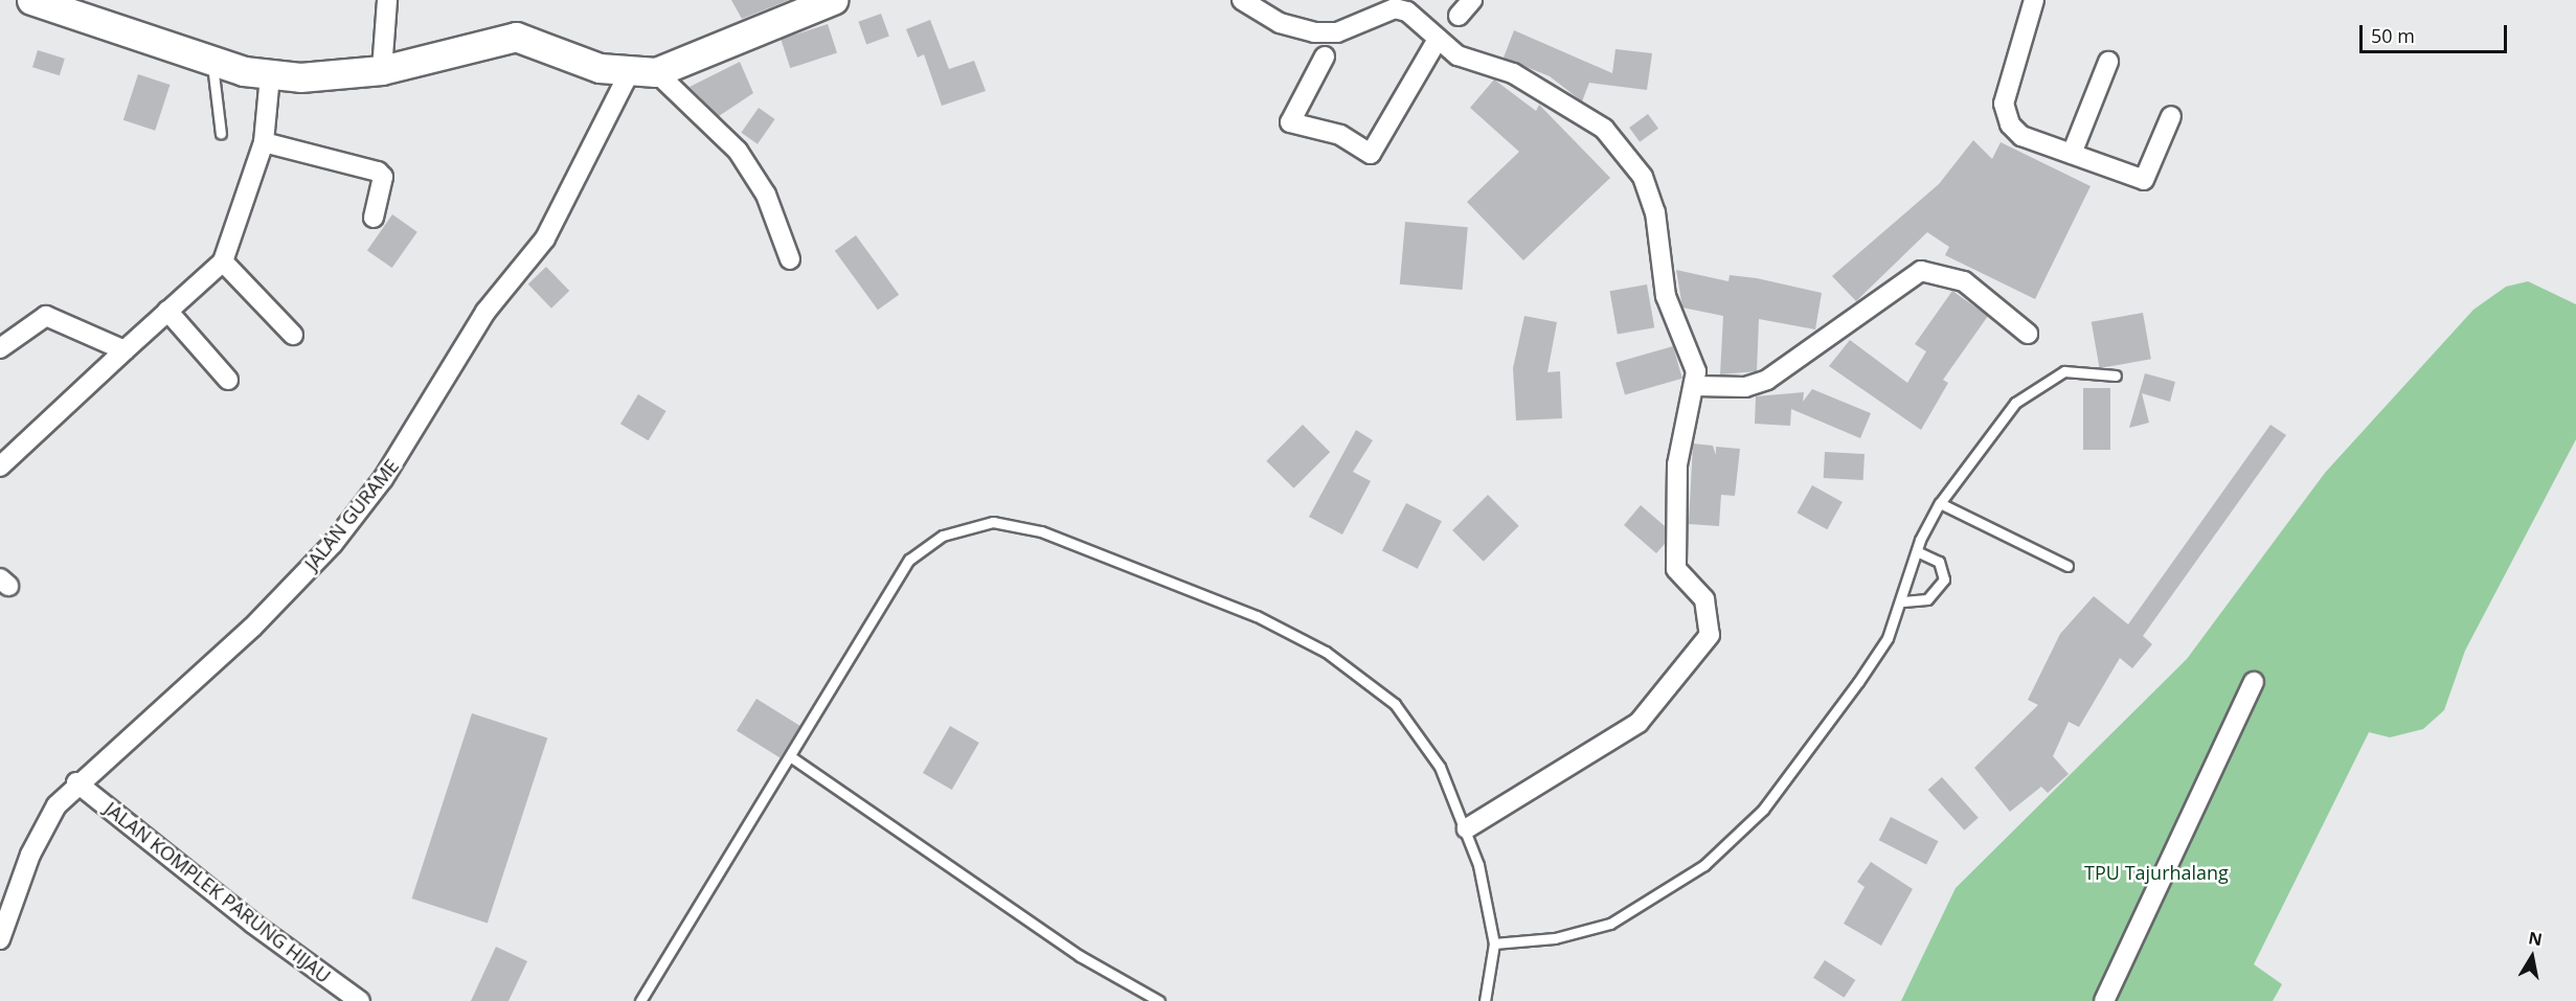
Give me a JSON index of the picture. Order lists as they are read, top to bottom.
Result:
{
  "streets": {
    "street": ["JALAN GURAME", "JALAN KOMPLEK PARUNG HIJAU"]
  },
  "crossings": [
    ["JALAN GURAME", "JALAN KOMPLEK PARUNG HIJAU"]
  ],
  "parks": ["TPU Tajurhalang"],
  "scale_bar": "50 m",
  "north": "top"
}
